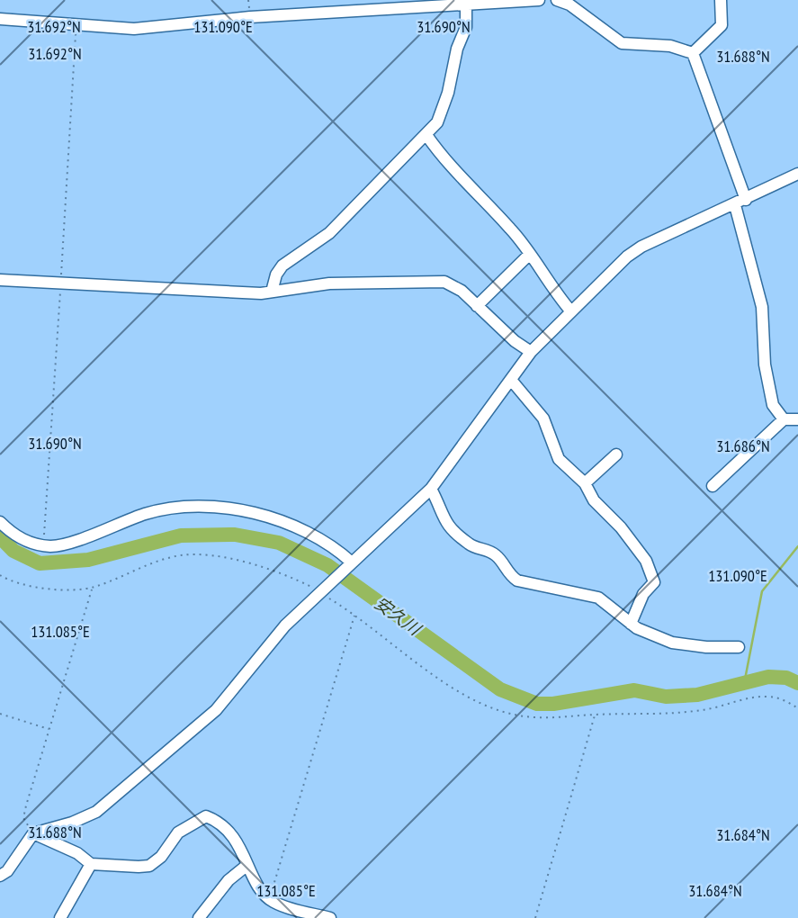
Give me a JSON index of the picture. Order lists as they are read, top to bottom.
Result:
{
  "water": ["安久川"],
  "coordinates": [
    "31.692°N",
    "131.090°E",
    "31.690°N",
    "31.688°N",
    "31.686°N",
    "131.085°E",
    "31.684°N"
  ]
}
